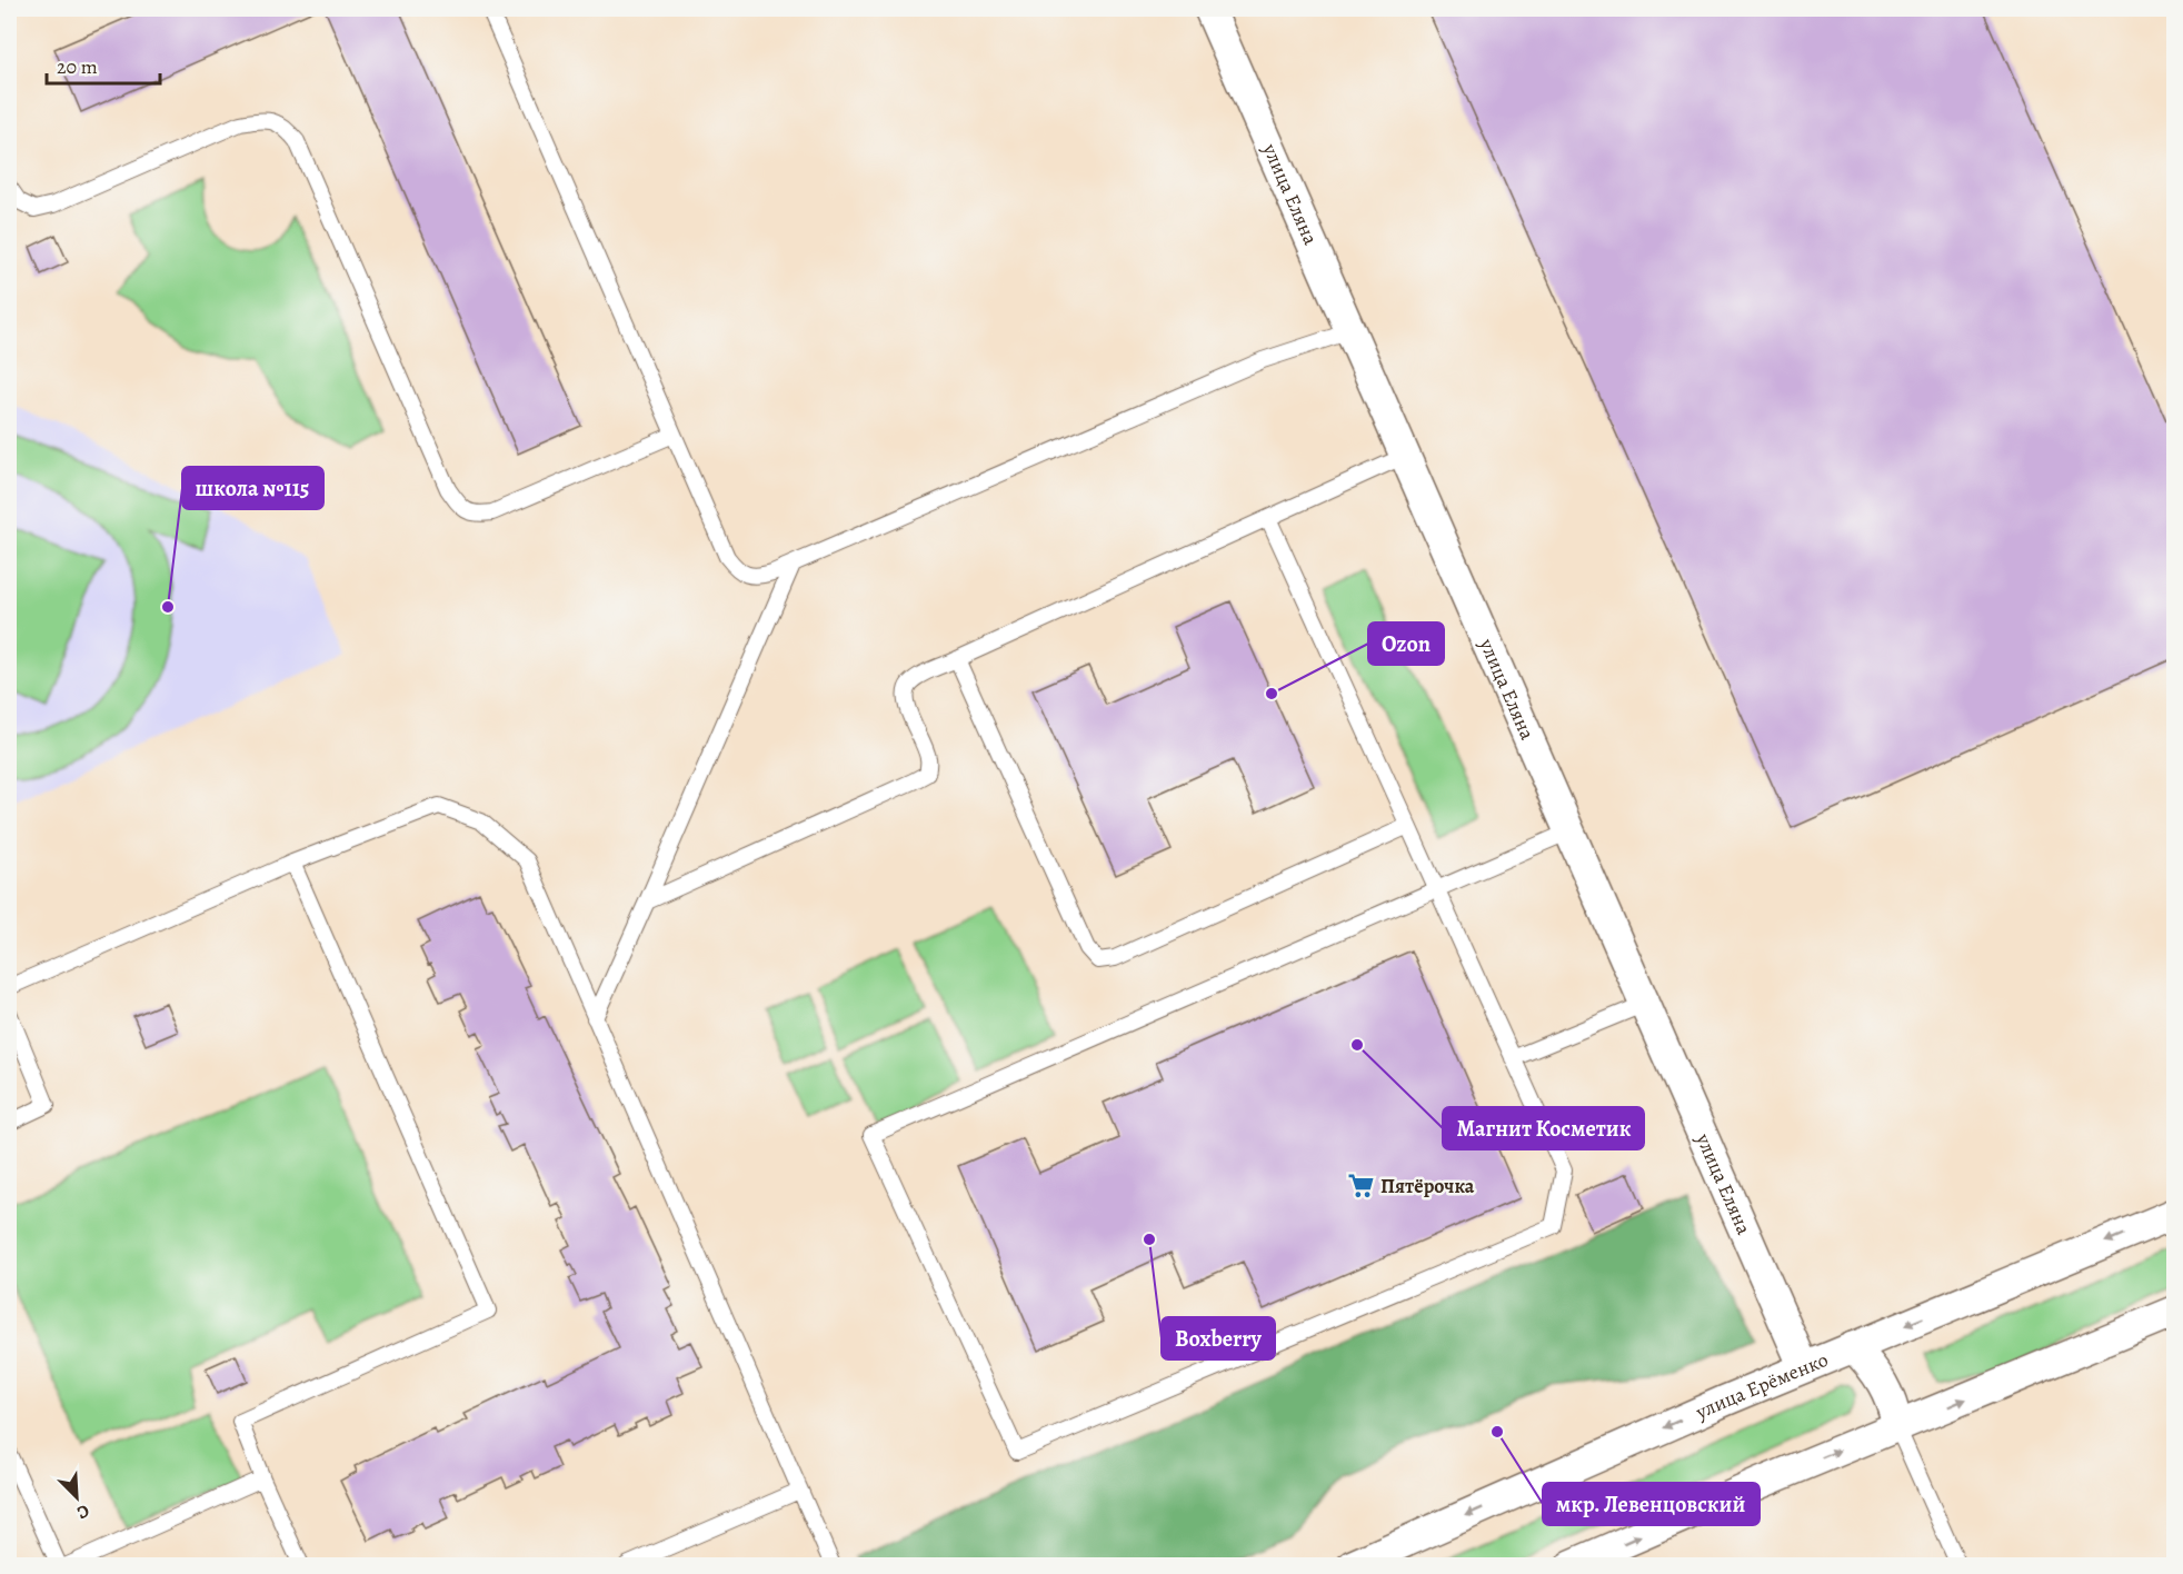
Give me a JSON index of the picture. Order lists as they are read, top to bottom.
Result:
{
  "streets": {
    "street": ["улица Еляна", "улица Ерёменко"]
  },
  "crossings": [
    ["улица Еляна", "улица Ерёменко"]
  ],
  "places": {
    "other": [
      "школа №115",
      "Ozon",
      "Магнит Косметик",
      "Boxberry",
      "мкр. Левенцовский"
    ],
    "supermarket": ["Пятёрочка"]
  },
  "scale_bar": "20 m",
  "north": "bottom right"
}
